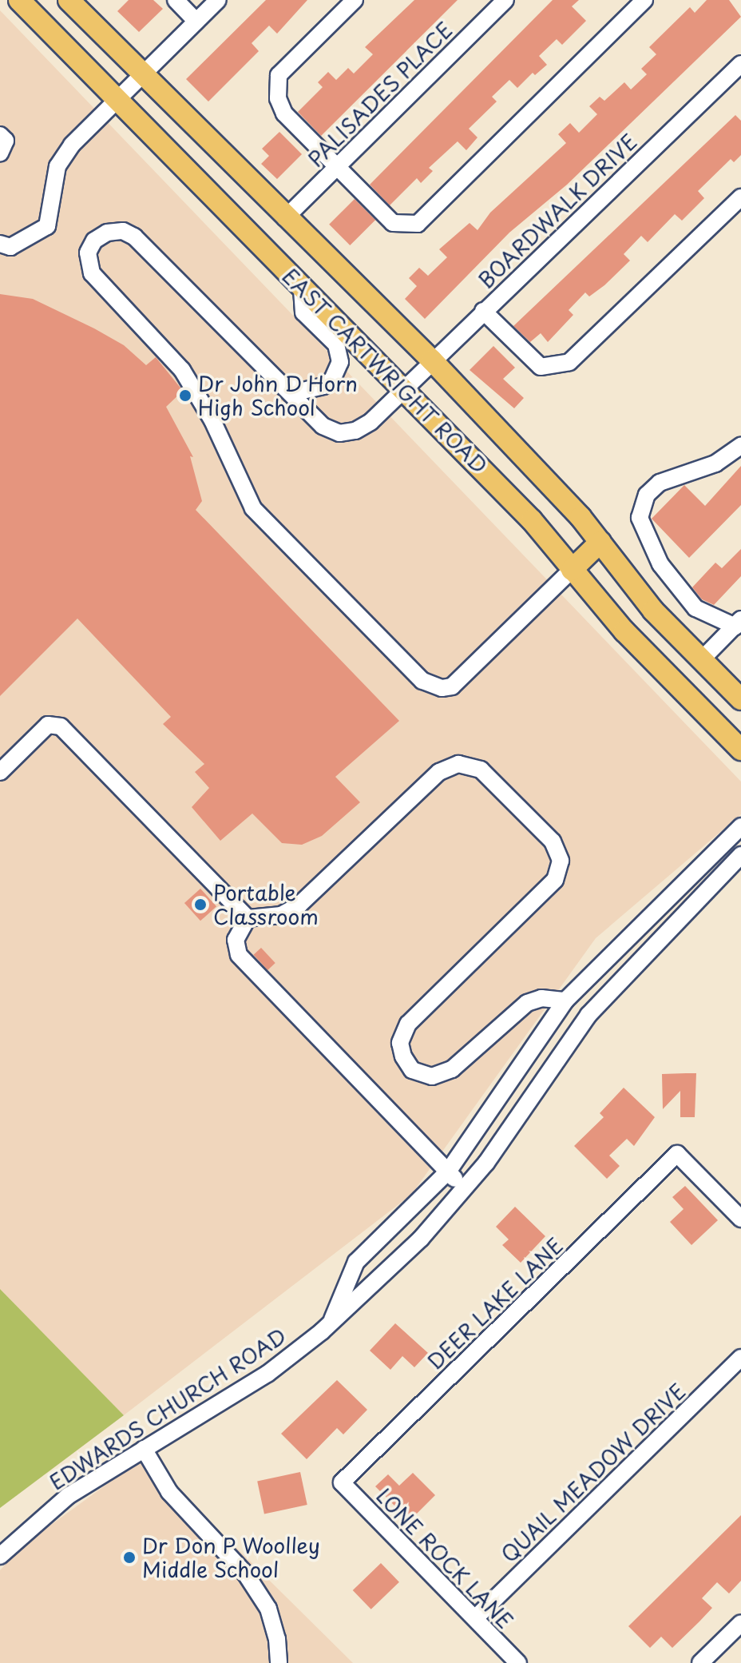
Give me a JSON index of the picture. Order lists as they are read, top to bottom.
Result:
{
  "streets": {
    "main road": ["EAST CARTWRIGHT ROAD"],
    "street": [
      "PALISADES PLACE",
      "BOARDWALK DRIVE",
      "DEER LAKE LANE",
      "EDWARDS CHURCH ROAD",
      "QUAIL MEADOW DRIVE",
      "LONE ROCK LANE"
    ]
  },
  "crossings": [
    ["PALISADES PLACE", "EAST CARTWRIGHT ROAD"],
    ["BOARDWALK DRIVE", "EAST CARTWRIGHT ROAD"],
    ["DEER LAKE LANE", "LONE ROCK LANE"],
    ["QUAIL MEADOW DRIVE", "LONE ROCK LANE"]
  ],
  "places": ["Dr John D Horn High School", "Portable Classroom", "Dr Don P Woolley Middle School"]
}
